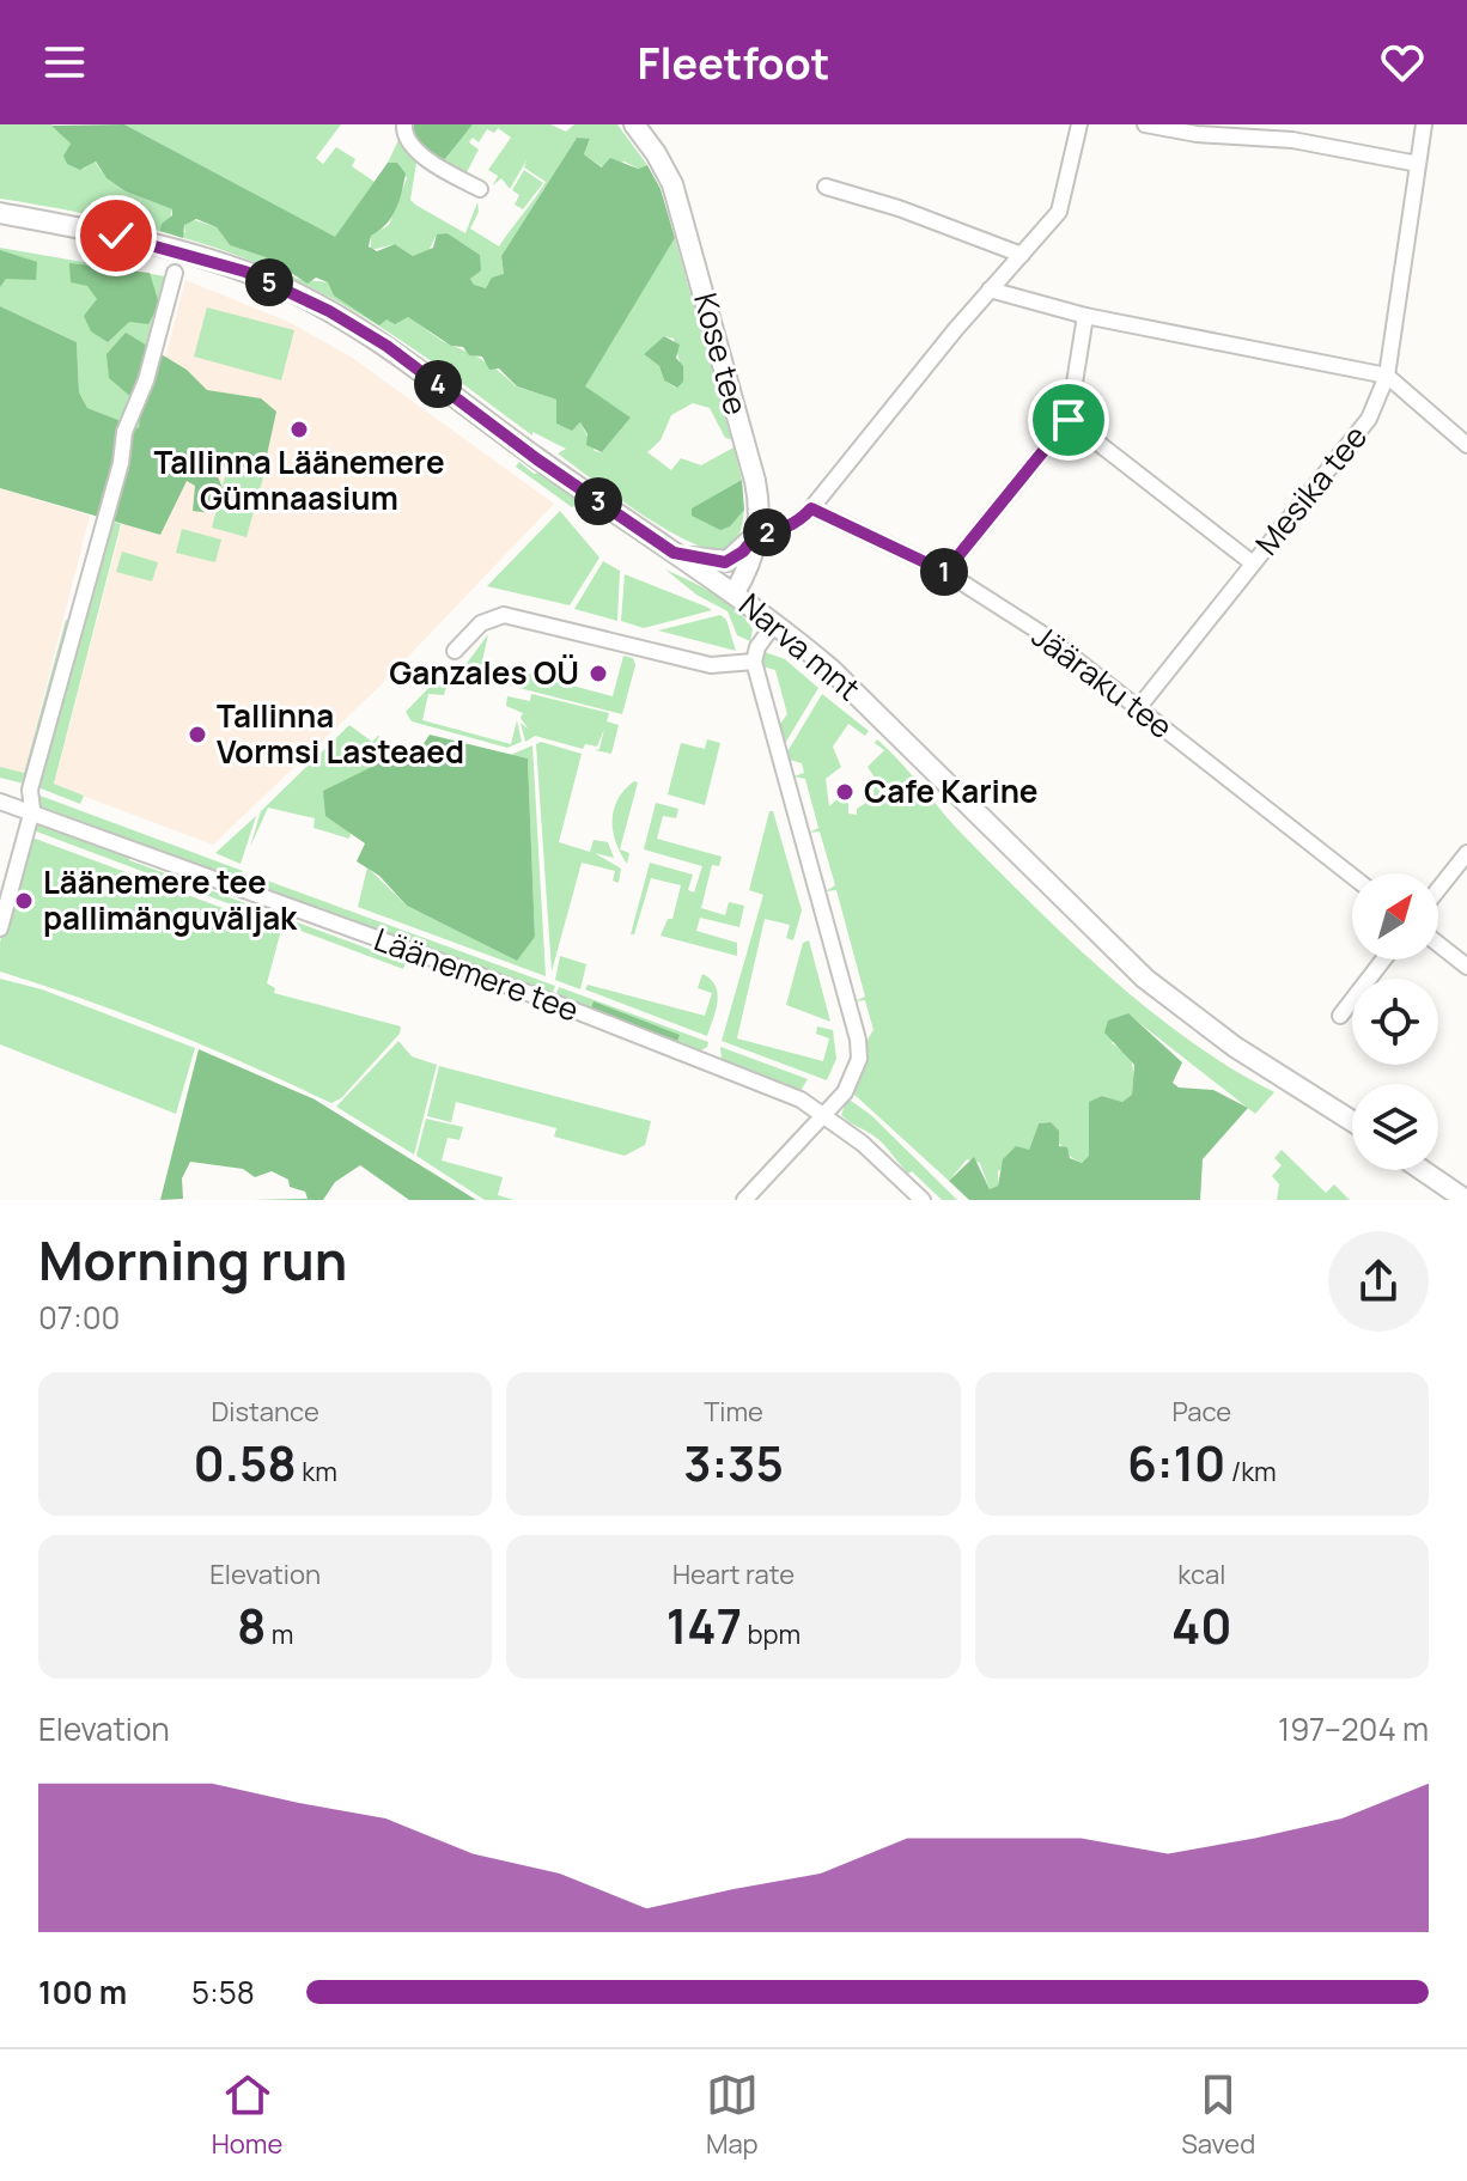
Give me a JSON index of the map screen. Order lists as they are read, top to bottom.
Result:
{
  "streets": {
    "main road": ["Kose tee", "Narva mnt"],
    "street": ["Mesika tee", "Jääraku tee", "Läänemere tee"]
  },
  "crossings": [
    ["Kose tee", "Narva mnt"],
    ["Mesika tee", "Jääraku tee"]
  ],
  "places": [
    "Tallinna Läänemere Gümnaasium",
    "Ganzales OÜ",
    "Tallinna Vormsi Lasteaed",
    "Cafe Karine",
    "Läänemere tee pallimänguväljak"
  ],
  "north": "top right",
  "page": {
    "header": "Fleetfoot",
    "pins": [
      "5",
      "4",
      "3",
      "2",
      "1"
    ],
    "heading": ["Morning run", "07:00"],
    "stats": [
      ["Distance", "0.58 km"],
      ["Time", "3:35"],
      ["Pace", "6:10 /km"],
      ["Elevation", "8 m"],
      ["Heart rate", "147 bpm"],
      ["kcal", "40"]
    ],
    "chart": ["Elevation", "197–204 m"],
    "list": [
      {
        "name": "100 m",
        "note": "5:58"
      }
    ],
    "tabs": ["Home", "Map", "Saved"]
  }
}
